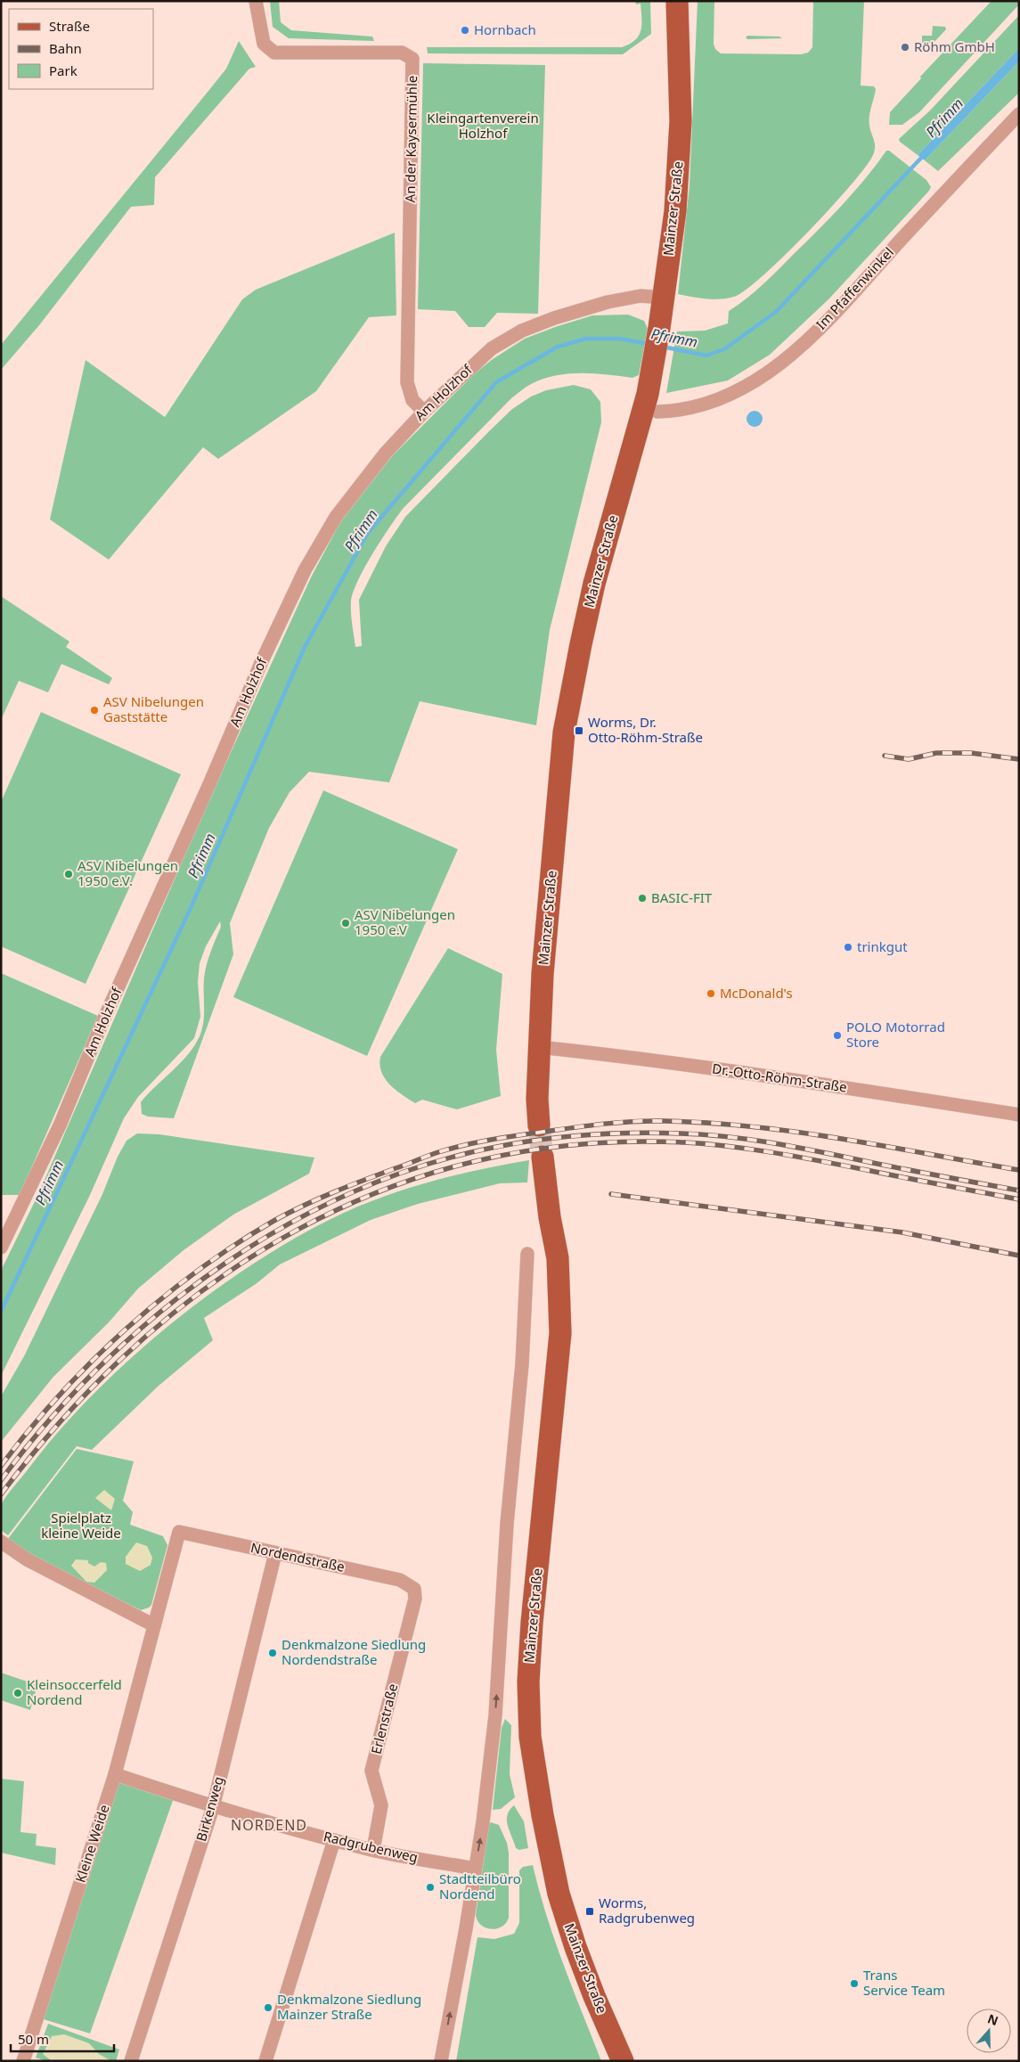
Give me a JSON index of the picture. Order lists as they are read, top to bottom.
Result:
{
  "streets": {
    "main road": ["Mainzer Straße"],
    "street": [
      "An der Kaysermühle",
      "Im Pfaffenwinkel",
      "Am Holzhof",
      "Dr.-Otto-Röhm-Straße",
      "Nordendstraße",
      "Erlenstraße",
      "Birkenweg",
      "Kleine Weide",
      "Radgrubenweg"
    ]
  },
  "crossings": [
    ["An der Kaysermühle", "Am Holzhof"],
    ["Mainzer Straße", "Im Pfaffenwinkel"],
    ["Mainzer Straße", "Am Holzhof"],
    ["Mainzer Straße", "Dr.-Otto-Röhm-Straße"],
    ["Nordendstraße", "Erlenstraße"],
    ["Nordendstraße", "Birkenweg"],
    ["Nordendstraße", "Kleine Weide"],
    ["Erlenstraße", "Radgrubenweg"],
    ["Birkenweg", "Radgrubenweg"],
    ["Kleine Weide", "Radgrubenweg"]
  ],
  "districts": ["NORDEND"],
  "water": ["Pfrimm"],
  "parks": ["Kleingartenverein Holzhof", "Spielplatz kleine Weide"],
  "places": {
    "other": [
      "Hornbach",
      "Röhm GmbH",
      "ASV Nibelungen Gaststätte",
      "ASV Nibelungen 1950 e.V.",
      "BASIC-FIT",
      "ASV Nibelungen 1950 e.V",
      "trinkgut",
      "McDonald's",
      "POLO Motorrad Store",
      "Denkmalzone Siedlung Nordendstraße",
      "Kleinsoccerfeld Nordend",
      "Stadtteilbüro Nordend",
      "Trans Service Team",
      "Denkmalzone Siedlung Mainzer Straße"
    ],
    "transit": ["Worms, Dr. Otto-Röhm-Straße", "Worms, Radgrubenweg"]
  },
  "legend": ["Straße", "Bahn", "Park"],
  "scale_bar": "50 m",
  "north": "top"
}
